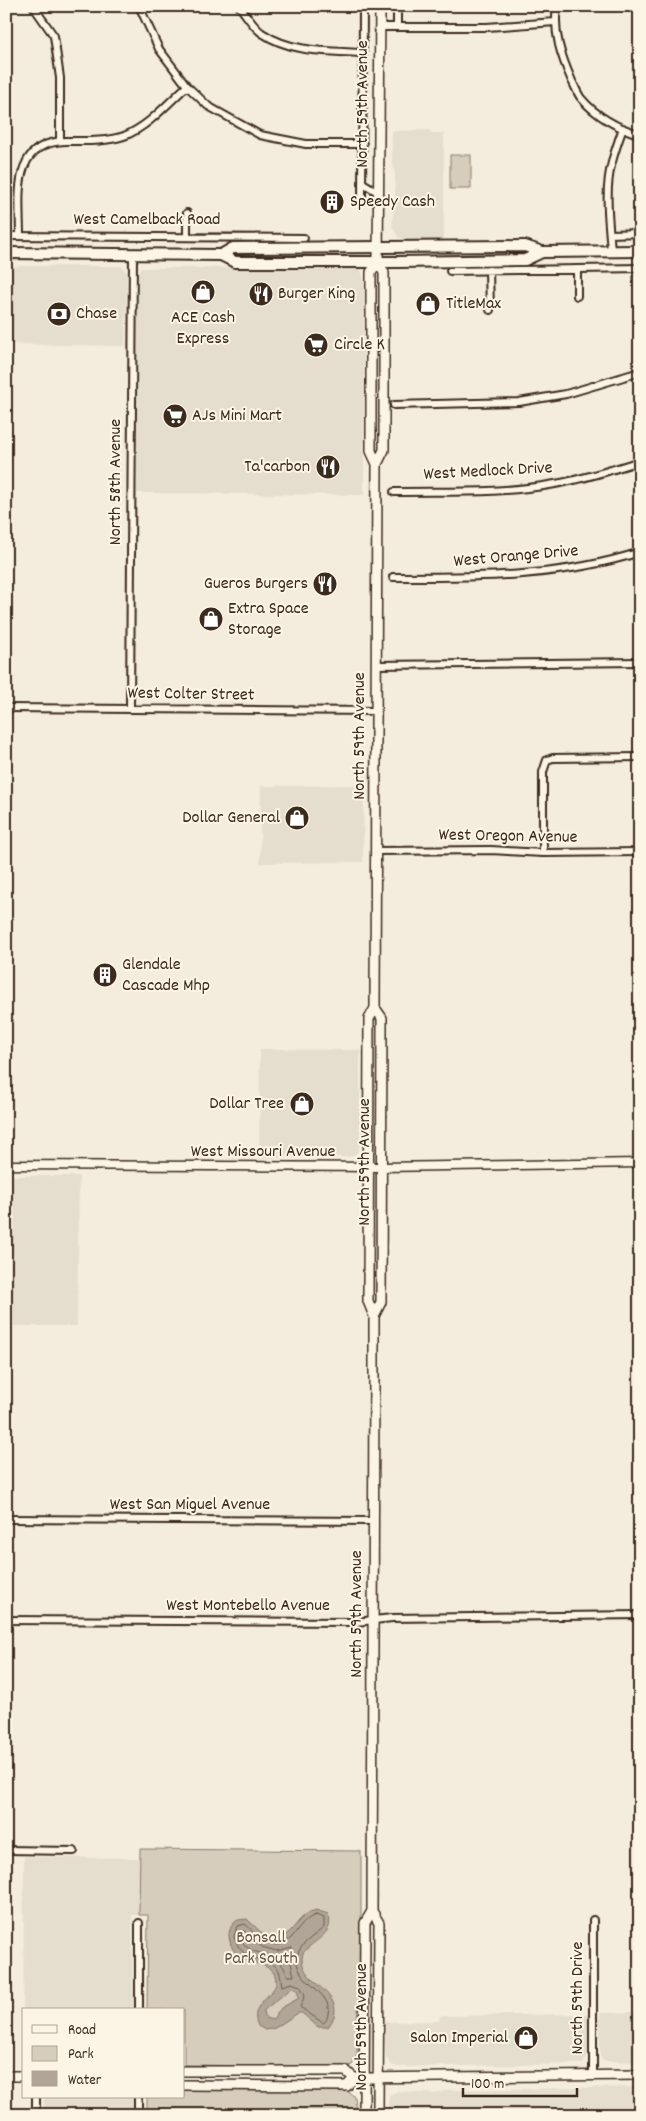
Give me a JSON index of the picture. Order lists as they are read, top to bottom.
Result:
{
  "streets": {
    "main road": ["North 59th Avenue", "West Camelback Road"],
    "street": [
      "West Medlock Drive",
      "North 58th Avenue",
      "West Orange Drive",
      "West Colter Street",
      "West Oregon Avenue",
      "West Missouri Avenue",
      "West San Miguel Avenue",
      "West Montebello Avenue",
      "North 59th Drive"
    ]
  },
  "crossings": [
    ["North 59th Avenue", "West Camelback Road"],
    ["North 59th Avenue", "West Colter Street"],
    ["North 59th Avenue", "West Oregon Avenue"],
    ["North 59th Avenue", "West Missouri Avenue"],
    ["North 59th Avenue", "West San Miguel Avenue"],
    ["North 59th Avenue", "West Montebello Avenue"],
    ["West Camelback Road", "North 58th Avenue"],
    ["North 58th Avenue", "West Colter Street"]
  ],
  "parks": ["Bonsall Park South"],
  "places": {
    "building": ["Speedy Cash", "Glendale Cascade Mhp"],
    "shop": [
      "ACE Cash Express",
      "TitleMax",
      "Extra Space Storage",
      "Dollar General",
      "Dollar Tree",
      "Salon Imperial"
    ],
    "restaurant": ["Burger King", "Ta'carbon", "Gueros Burgers"],
    "bank": ["Chase"],
    "supermarket": ["Circle K", "AJs Mini Mart"]
  },
  "legend": ["Road", "Park", "Water"],
  "scale_bar": "100 m"
}
